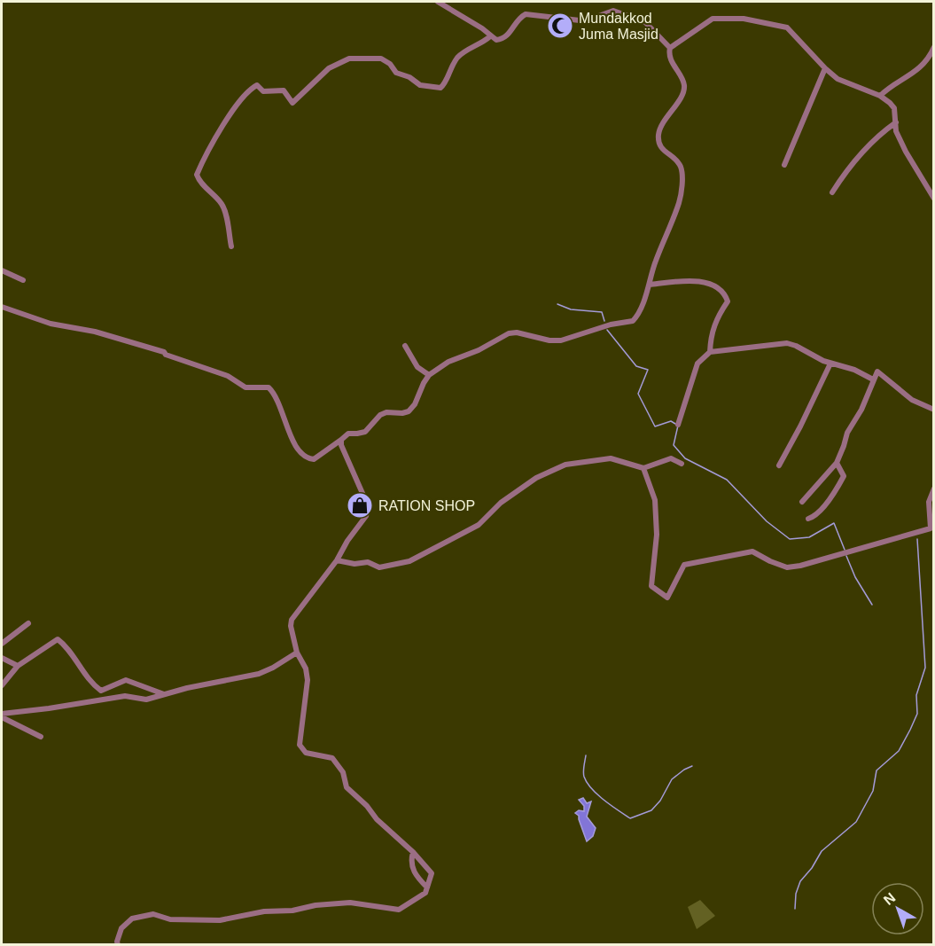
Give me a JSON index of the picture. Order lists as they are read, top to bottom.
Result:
{
  "places": {
    "mosque": ["Mundakkod Juma Masjid"],
    "shop": ["RATION SHOP"]
  },
  "north": "top left"
}
